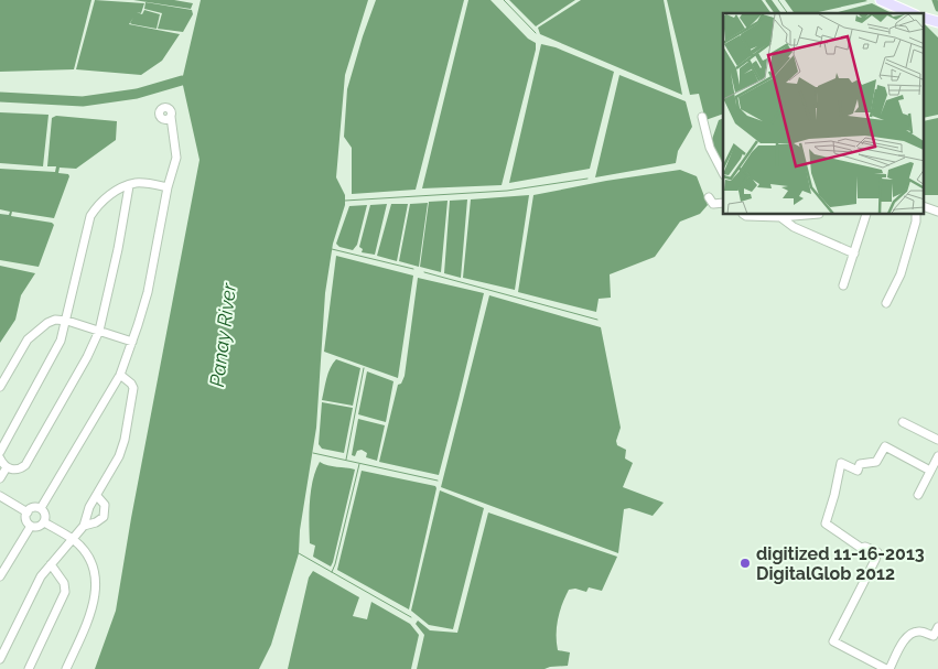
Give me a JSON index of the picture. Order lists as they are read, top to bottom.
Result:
{
  "water": ["Panay River"],
  "places": ["digitized 11-16-2013 DigitalGlob 2012"]
}
